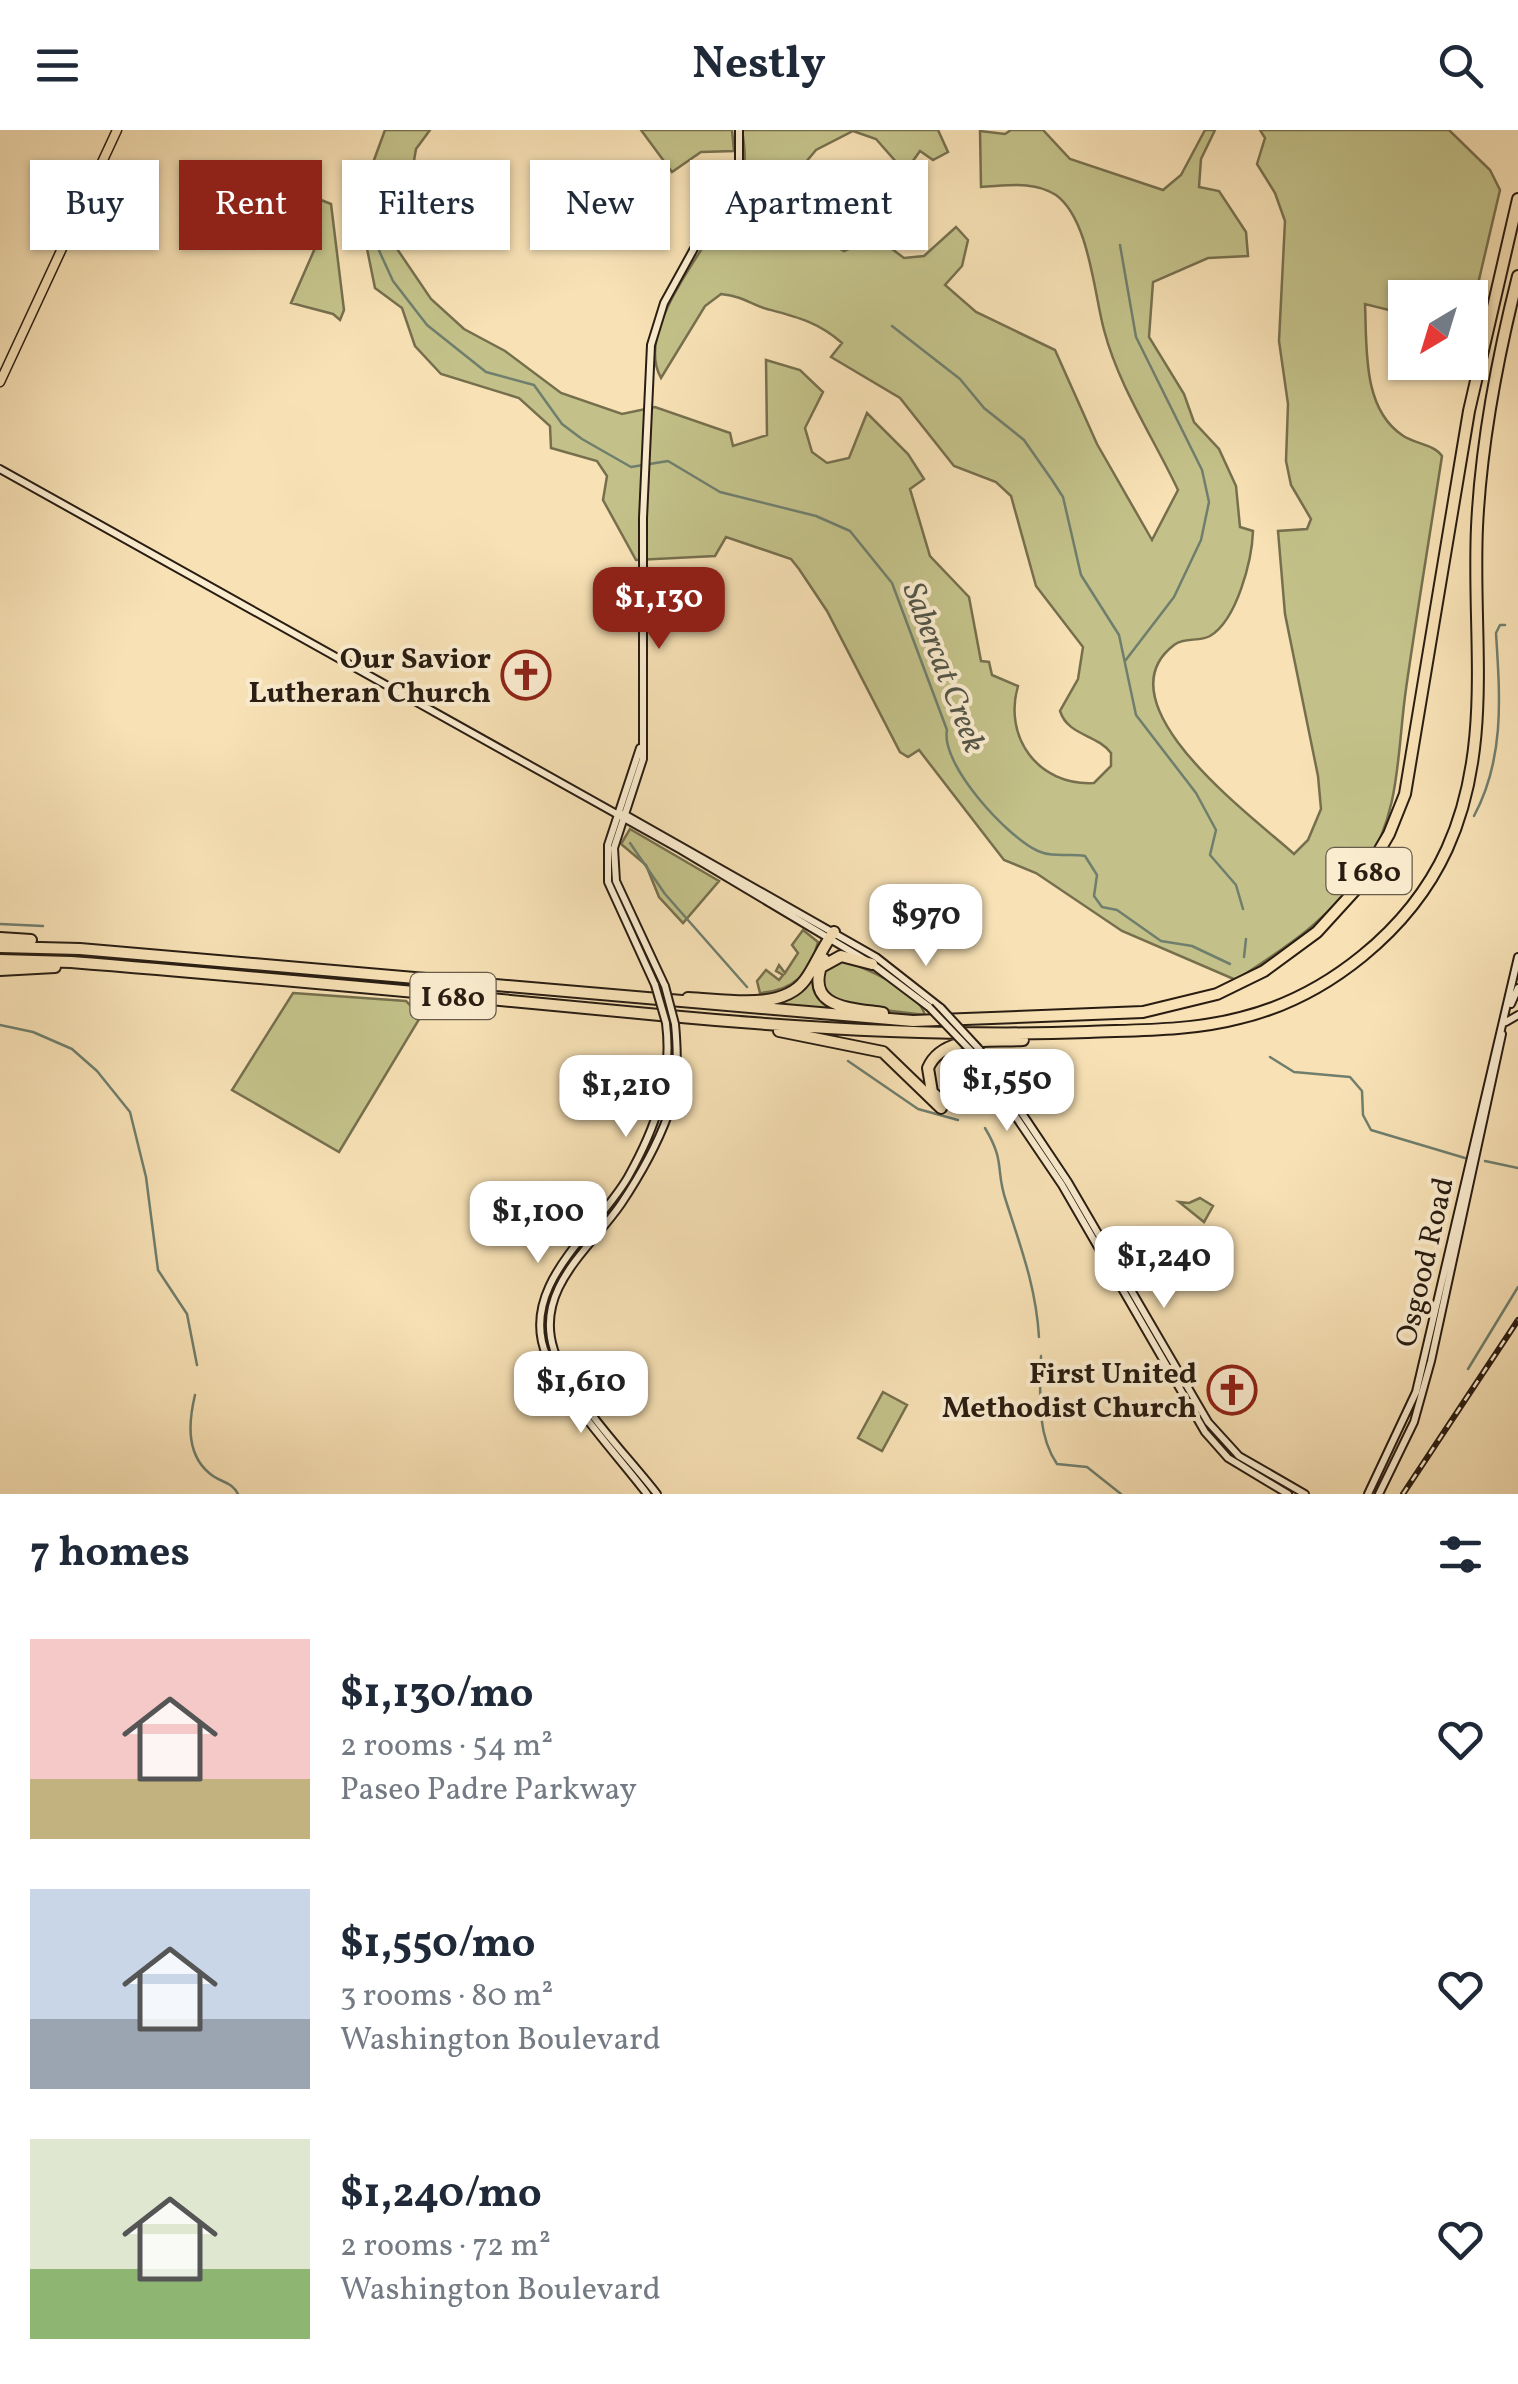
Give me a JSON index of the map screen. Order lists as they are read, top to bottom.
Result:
{
  "streets": {
    "highway": ["I 680"],
    "main road": ["Osgood Road"]
  },
  "water": ["Sabercat Creek"],
  "places": {
    "church": ["Our Savior Lutheran Church", "First United Methodist Church"]
  },
  "north": "bottom left",
  "page": {
    "header": "Nestly",
    "chip": [
      "Buy",
      "Rent",
      "Filters",
      "New",
      "Apartment"
    ],
    "price": [
      "$1,130",
      "$970",
      "$1,550",
      "$1,210",
      "$1,100",
      "$1,240",
      "$1,610"
    ],
    "heading": "7 homes",
    "list": [
      {
        "name": "$1,130/mo",
        "note": "2 rooms · 54 m² · Paseo Padre Parkway"
      },
      {
        "name": "$1,550/mo",
        "note": "3 rooms · 80 m² · Washington Boulevard"
      },
      {
        "name": "$1,240/mo",
        "note": "2 rooms · 72 m² · Washington Boulevard"
      }
    ]
  }
}
